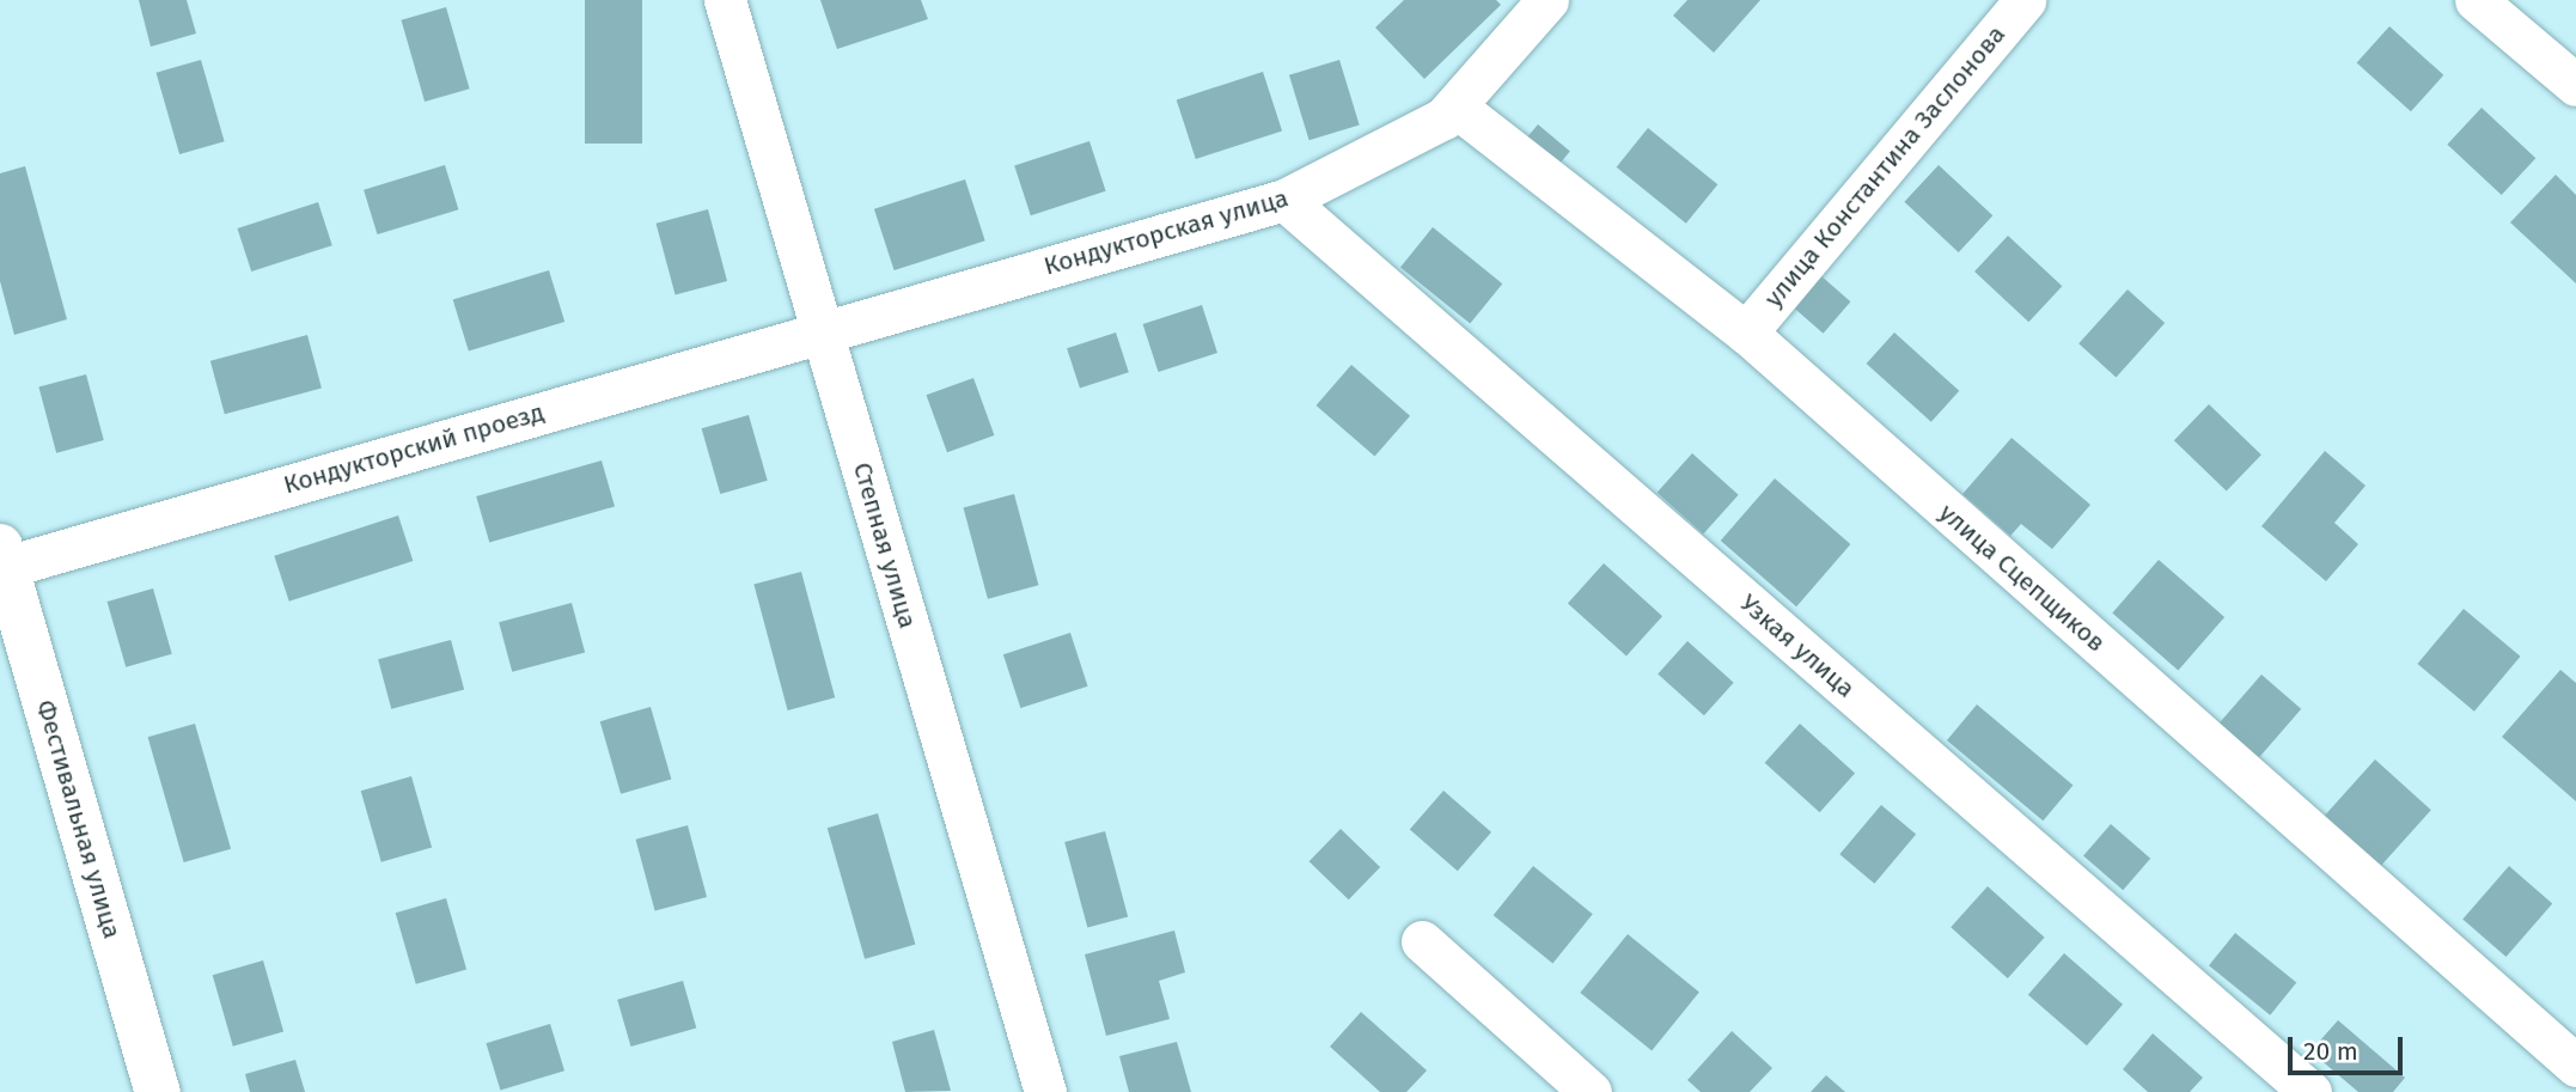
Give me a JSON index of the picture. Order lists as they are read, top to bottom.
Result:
{
  "streets": {
    "main road": ["Фестивальная улица"],
    "street": [
      "улица Константина Заслонова",
      "Кондукторская улица",
      "Кондукторский проезд",
      "Степная улица",
      "улица Сцепщиков",
      "Узкая улица"
    ]
  },
  "crossings": [
    ["улица Константина Заслонова", "улица Сцепщиков"],
    ["Кондукторская улица", "Кондукторский проезд"],
    ["Кондукторская улица", "Степная улица"],
    ["Кондукторская улица", "улица Сцепщиков"],
    ["Кондукторская улица", "Узкая улица"],
    ["Кондукторский проезд", "Степная улица"],
    ["Кондукторский проезд", "Фестивальная улица"]
  ],
  "scale_bar": "20 m"
}
